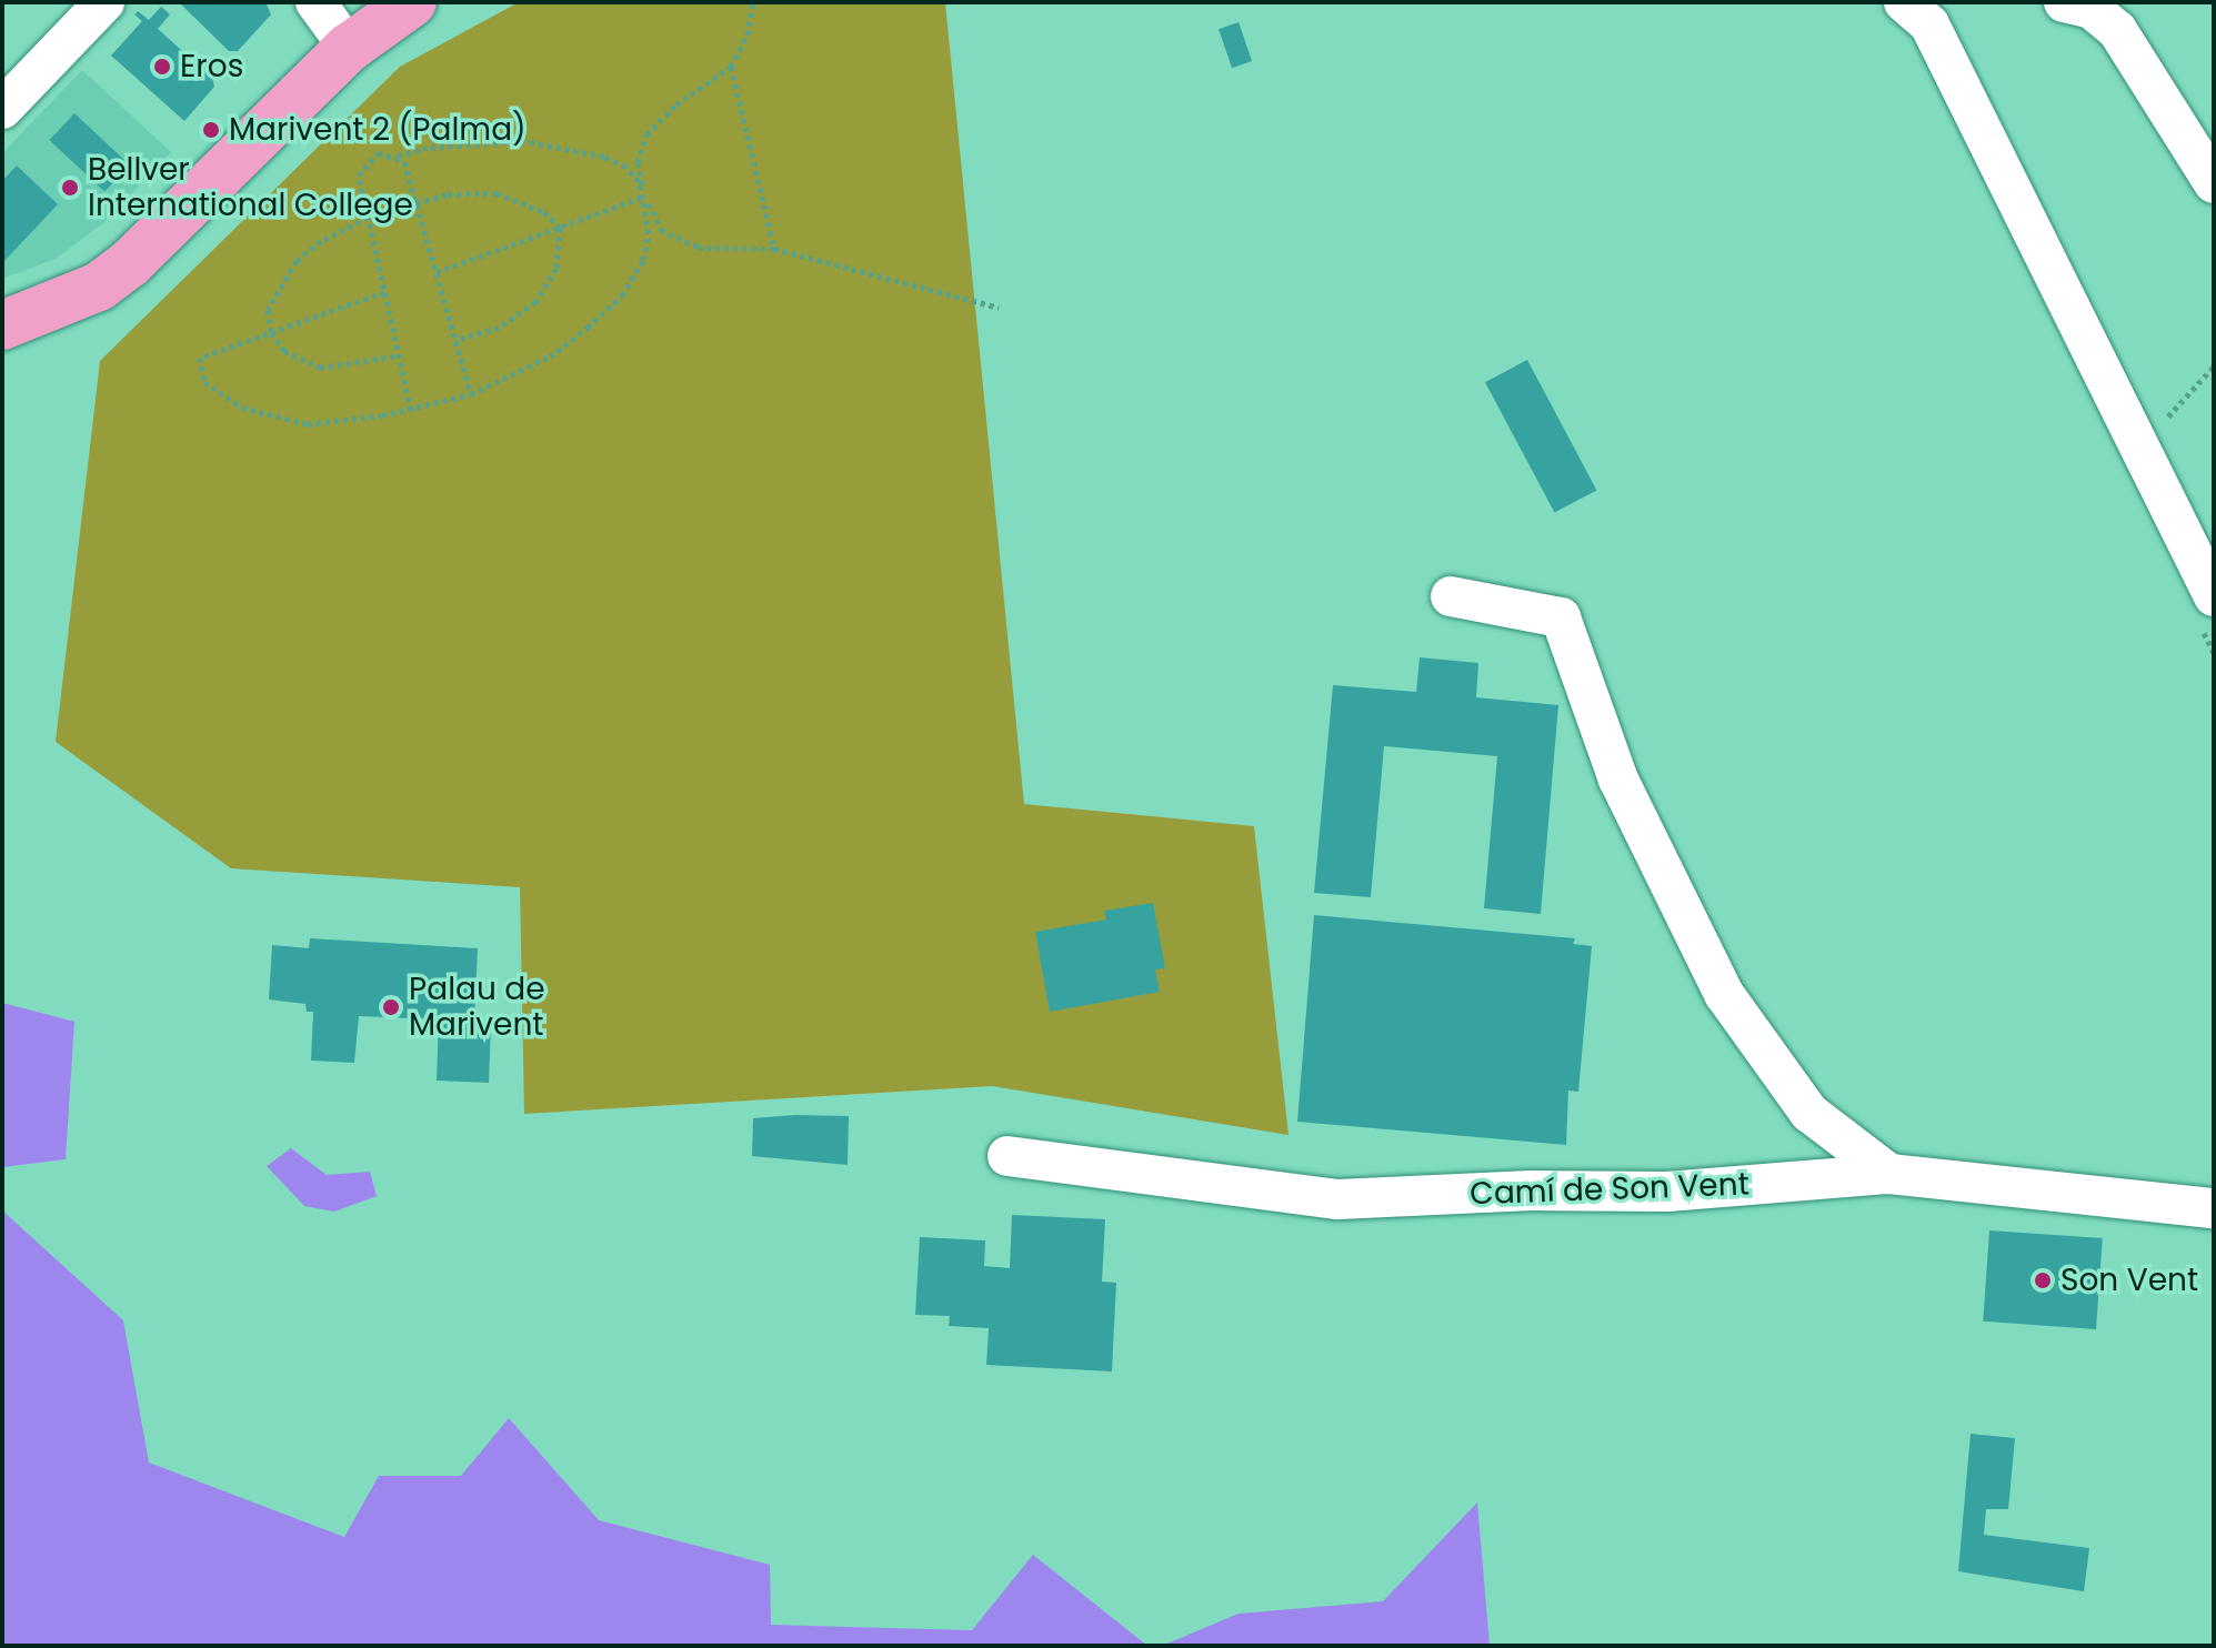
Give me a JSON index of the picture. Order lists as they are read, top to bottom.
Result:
{
  "streets": {
    "street": ["Camí de Son Vent"]
  },
  "places": [
    "Eros",
    "Marivent 2 (Palma)",
    "Bellver International College",
    "Palau de Marivent",
    "Son Vent"
  ]
}
